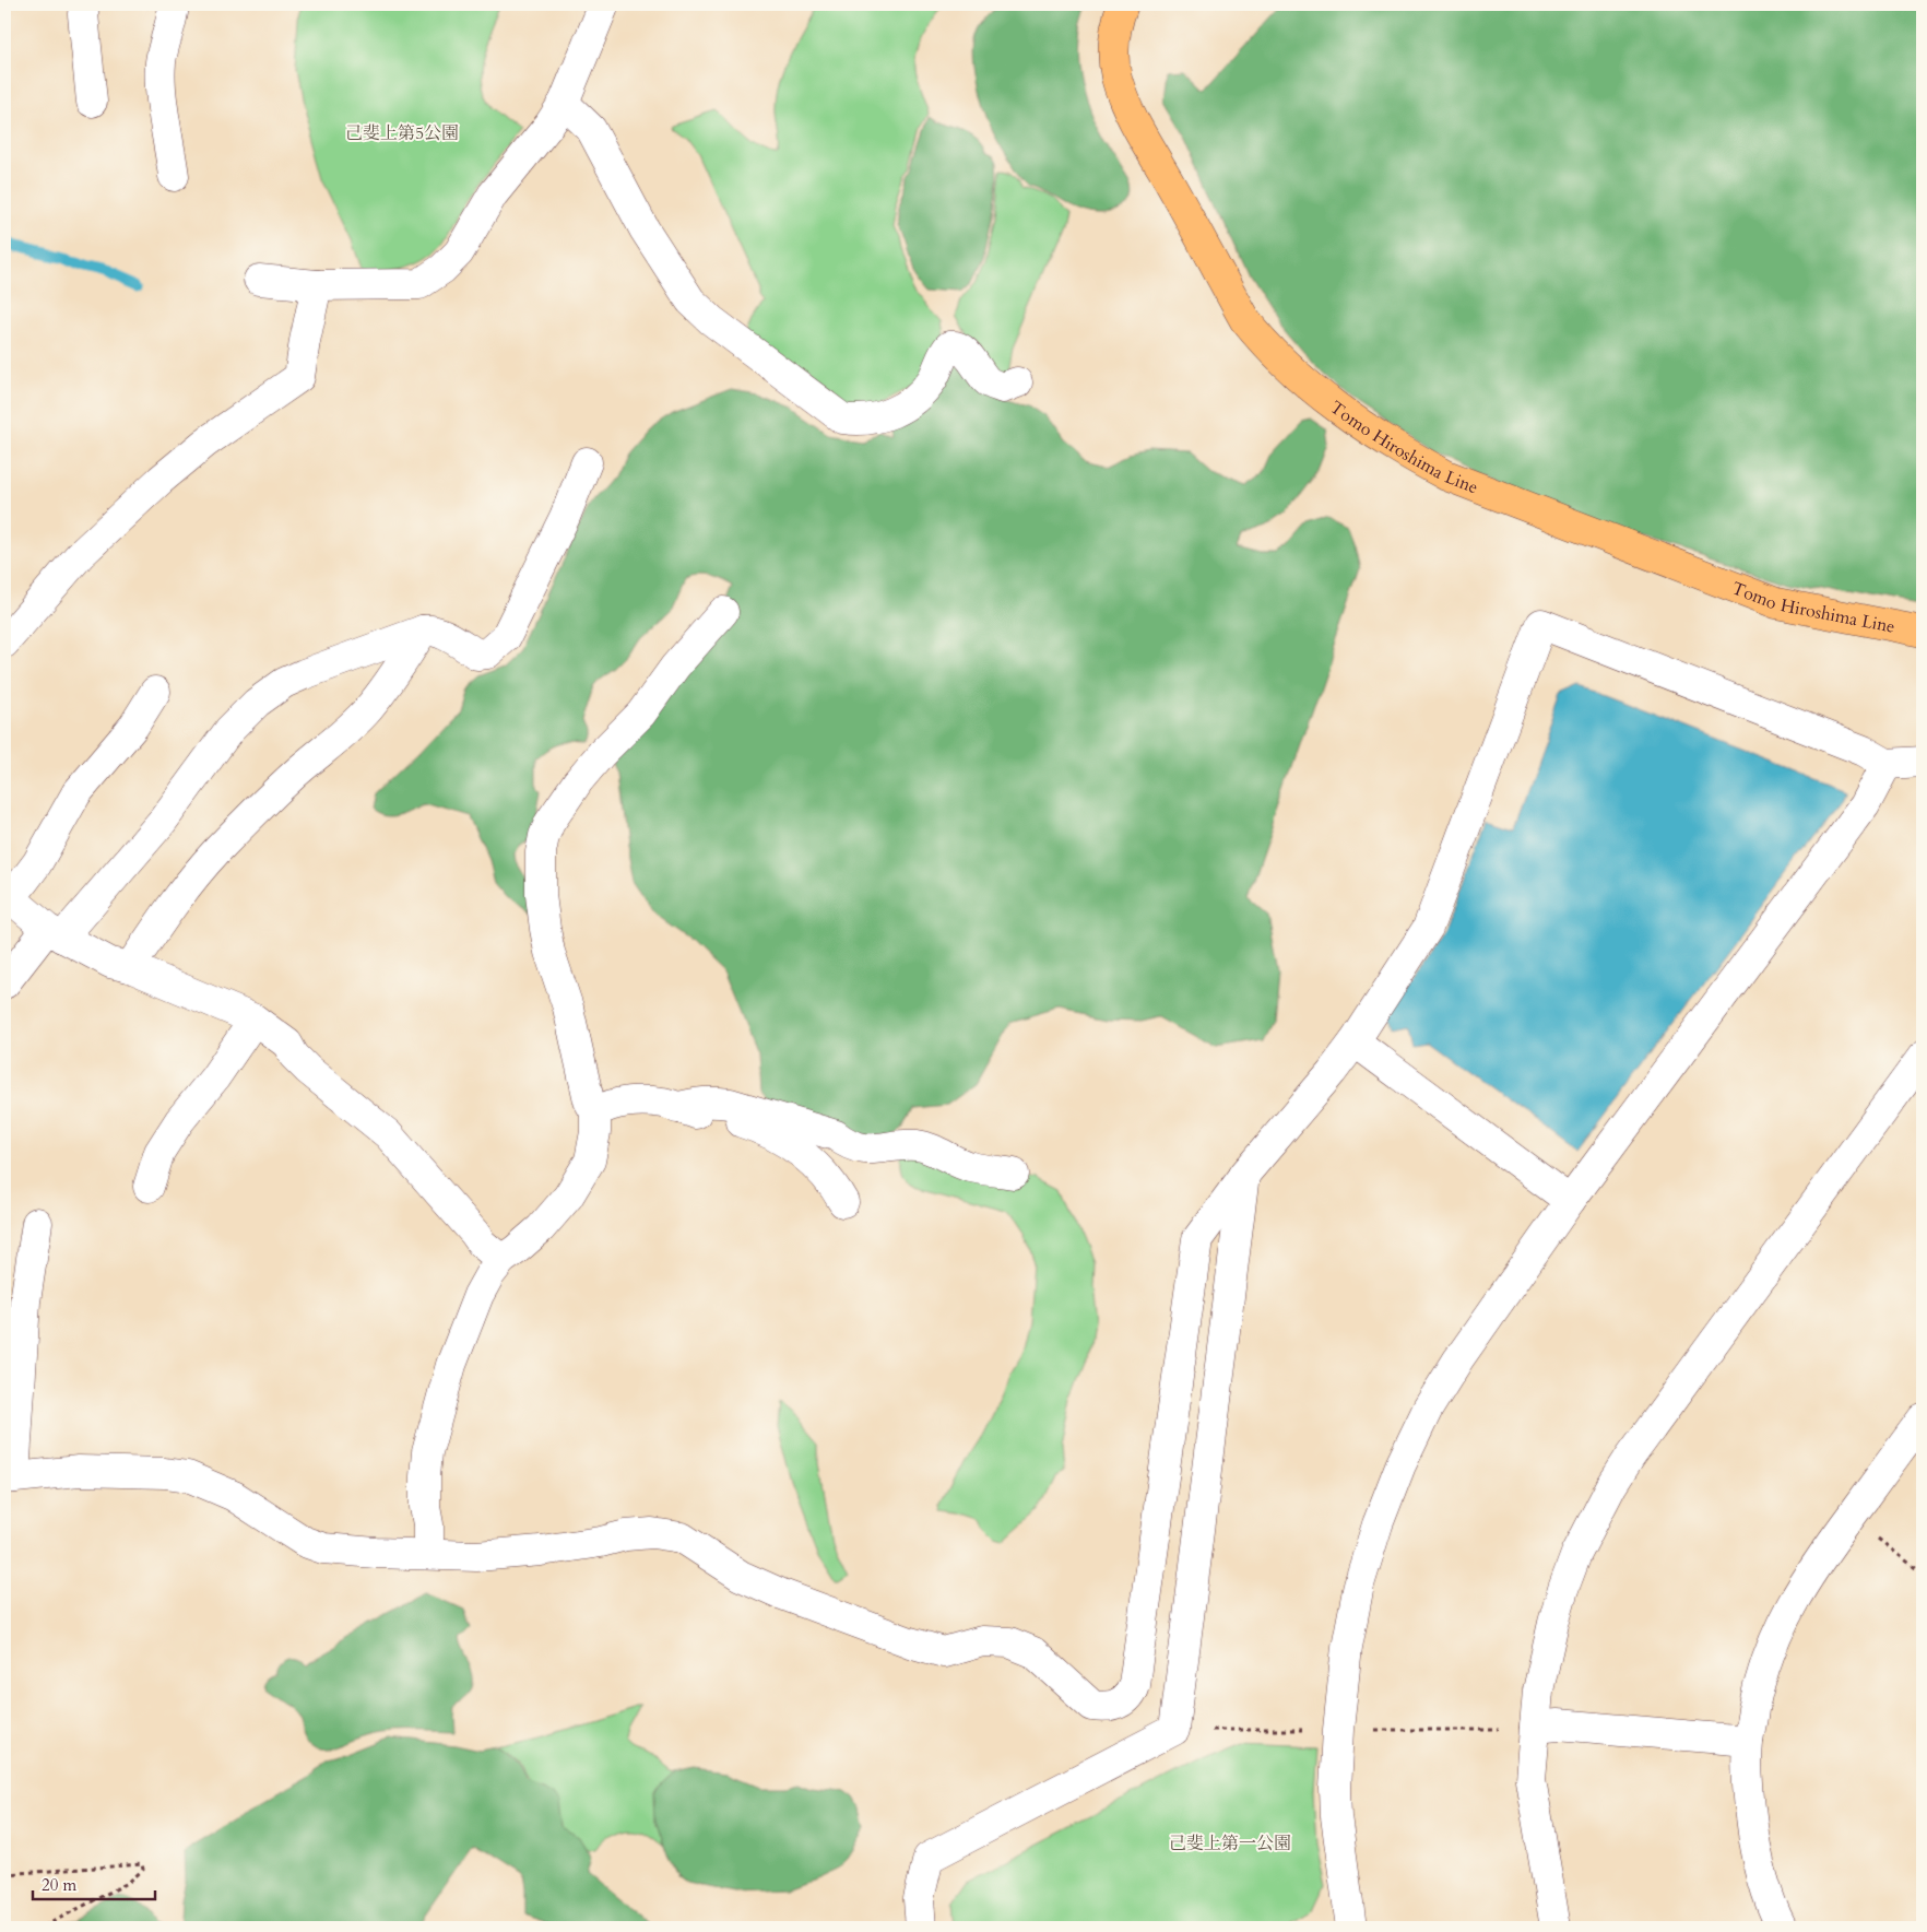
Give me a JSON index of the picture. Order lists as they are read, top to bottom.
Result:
{
  "streets": {
    "main road": ["Tomo Hiroshima Line"]
  },
  "parks": ["己斐上第5公園", "己斐上第一公園"],
  "scale_bar": "20 m"
}
